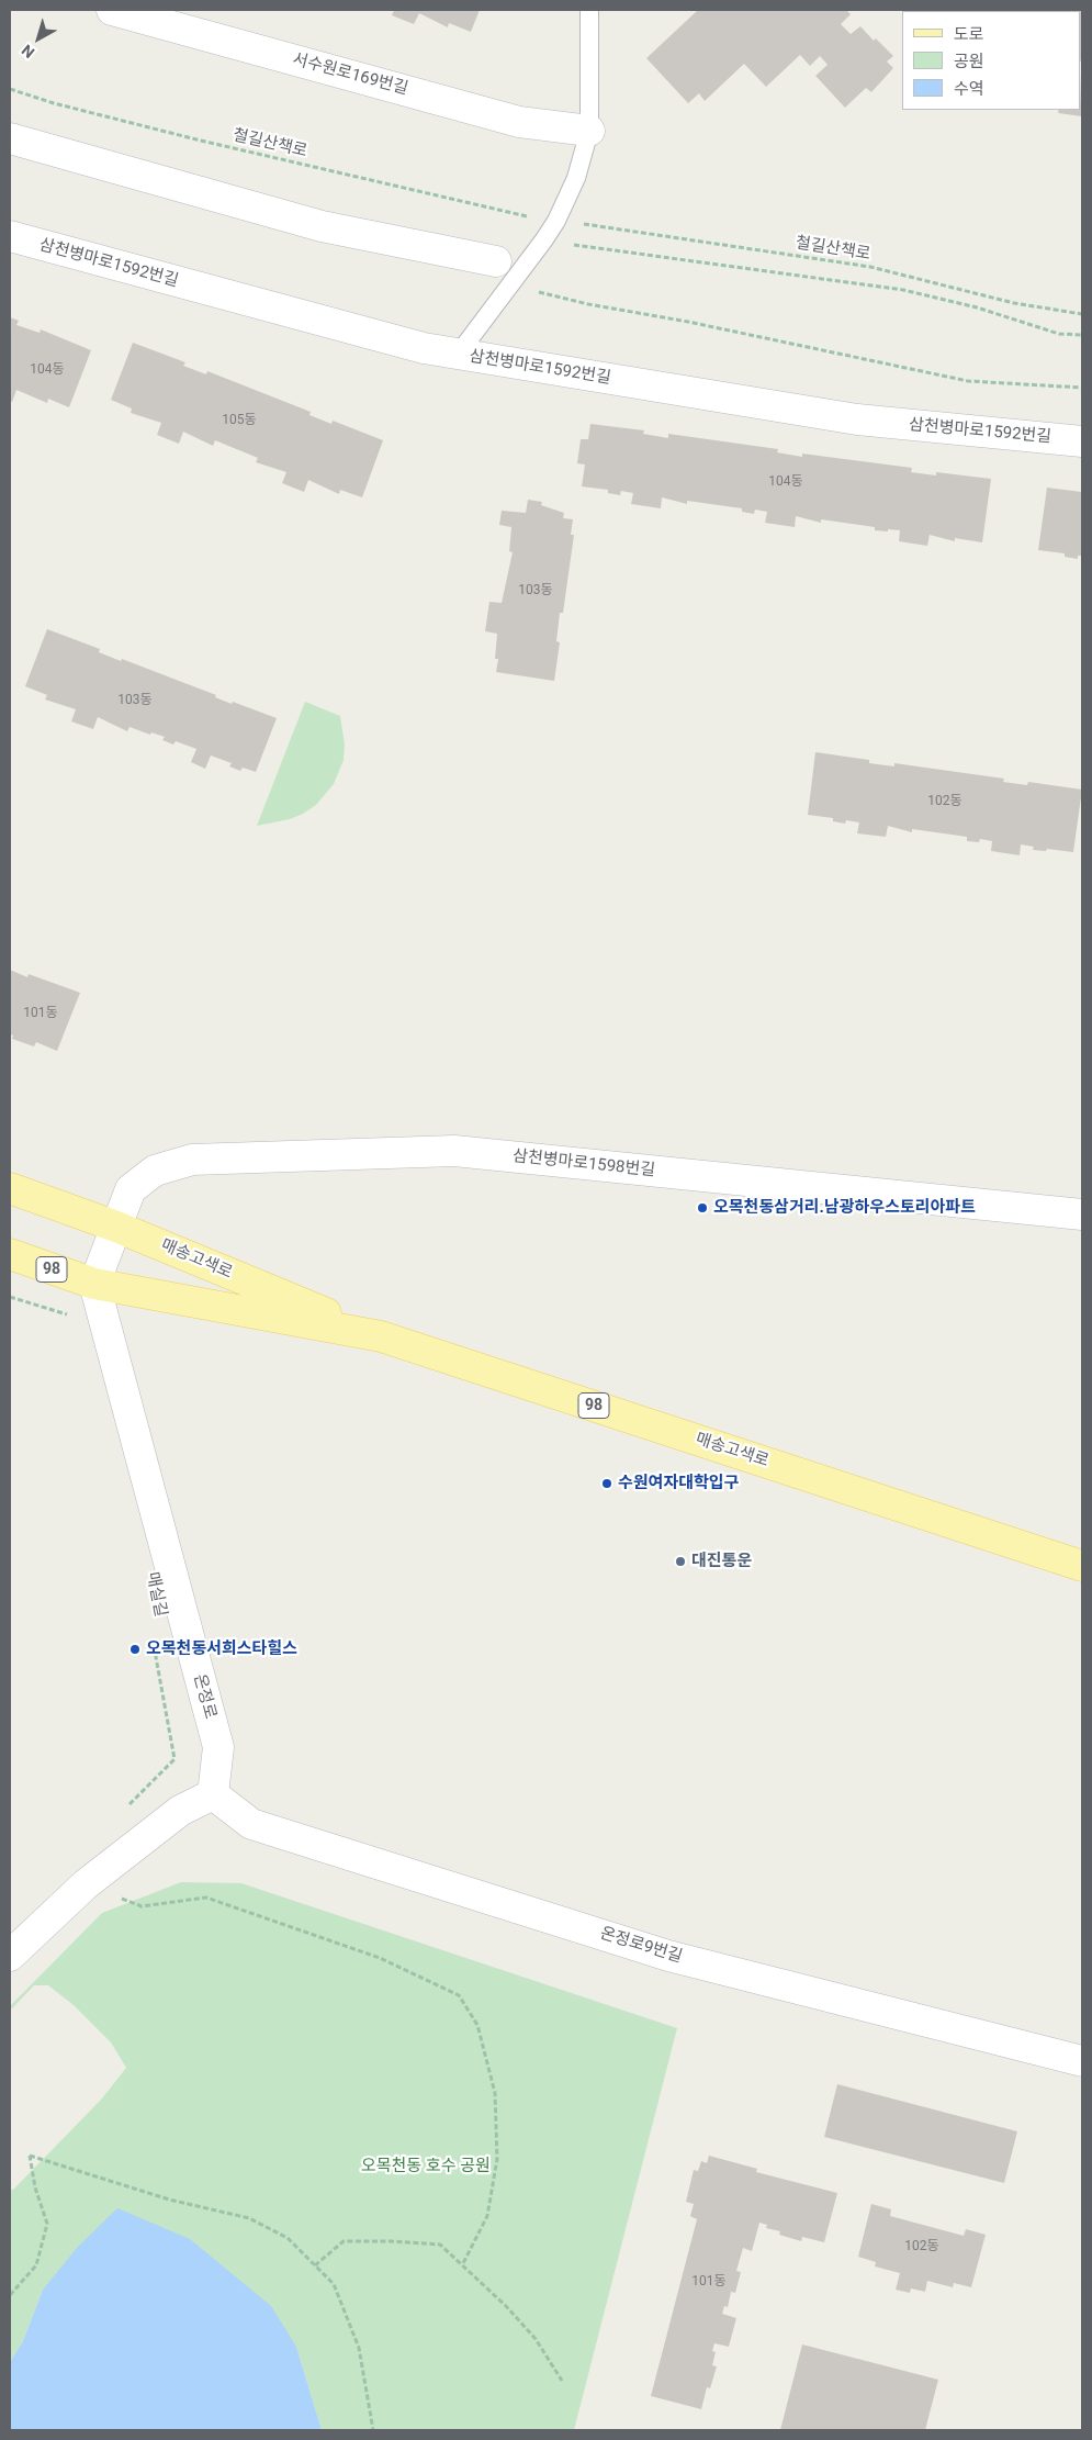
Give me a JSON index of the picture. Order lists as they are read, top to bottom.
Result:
{
  "streets": {
    "main road": ["매송고색로", "98"],
    "street": [
      "서수원로169번길",
      "삼천병마로1592번길",
      "삼천병마로1598번길",
      "온정로",
      "온정로9번길"
    ],
    "path": ["철길산책로", "매실길"]
  },
  "crossings": [
    ["삼천병마로1598번길", "매송고색로"],
    ["삼천병마로1598번길", "온정로"],
    ["매송고색로", "온정로"],
    ["온정로", "온정로9번길"]
  ],
  "parks": ["오목천동 호수 공원"],
  "places": [
    "오목천동삼거리.남광하우스토리아파트",
    "수원여자대학입구",
    "대진통운",
    "오목천동서희스타힐스"
  ],
  "house_numbers": [
    "104동",
    "105동",
    "104동",
    "103동",
    "103동",
    "102동",
    "101동",
    "102동",
    "101동"
  ],
  "legend": ["도로", "공원", "수역"],
  "north": "bottom left"
}
